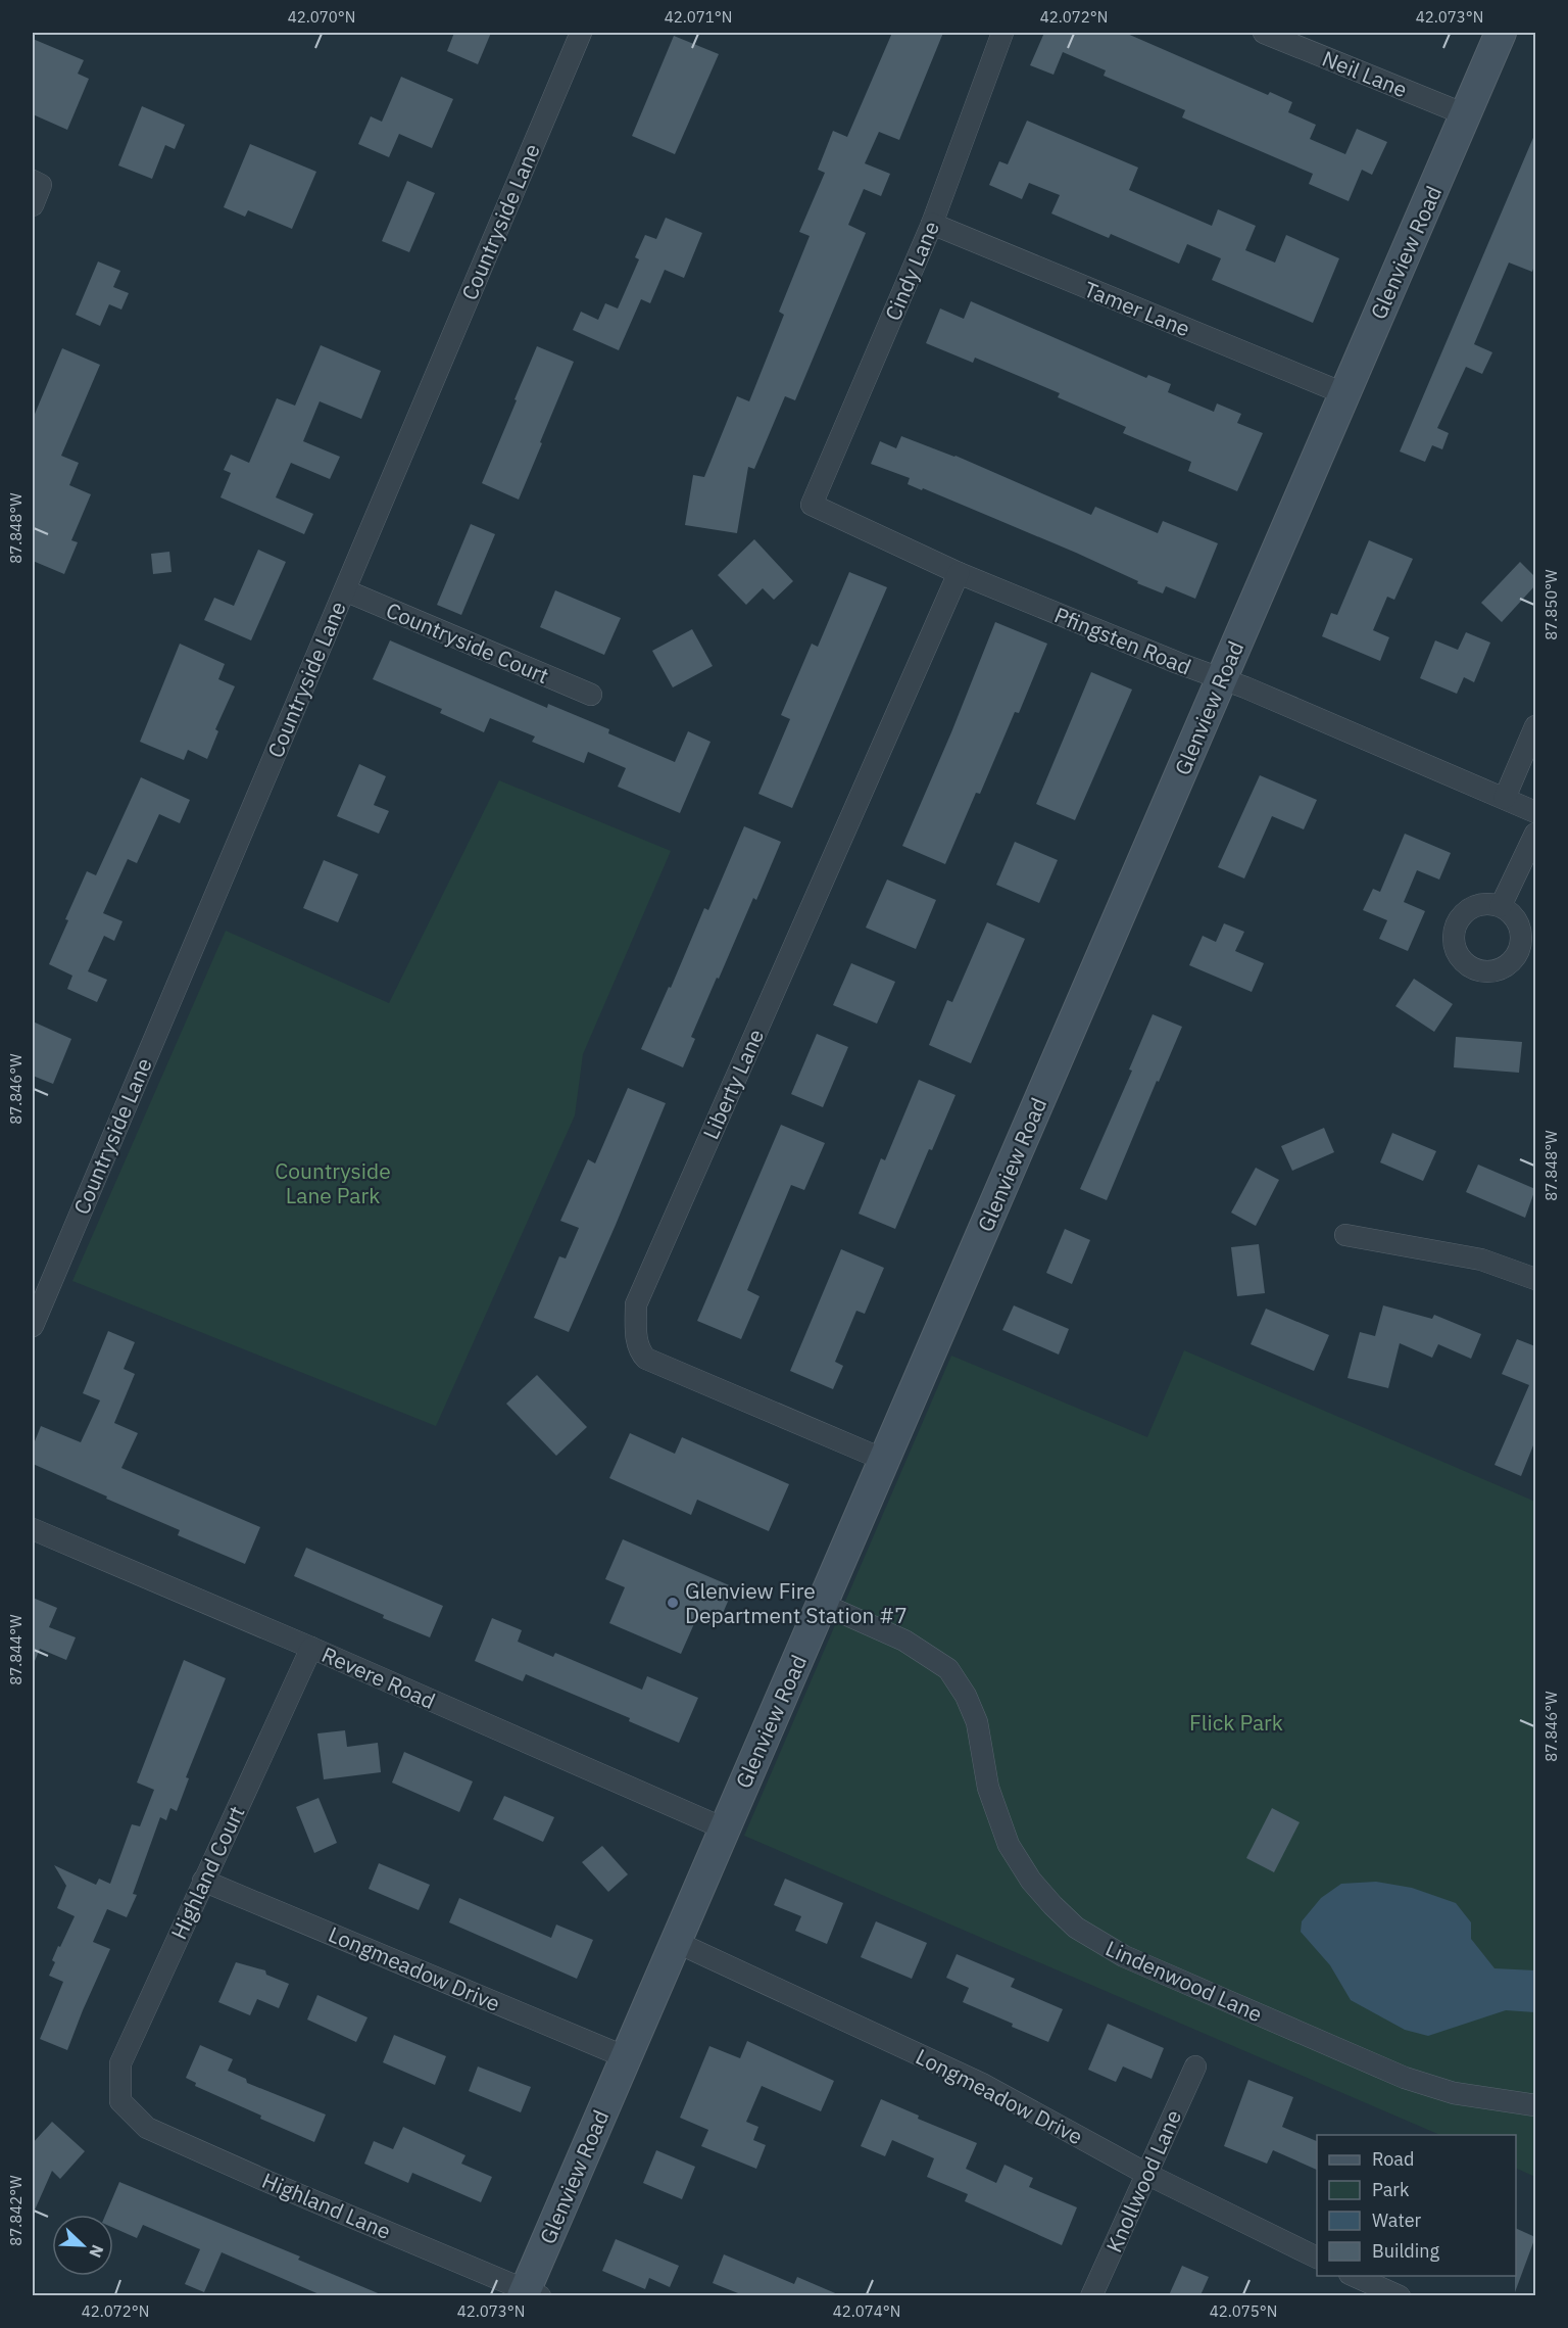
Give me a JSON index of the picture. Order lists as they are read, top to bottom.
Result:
{
  "streets": {
    "main road": ["Glenview Road"],
    "street": [
      "Neil Lane",
      "Countryside Lane",
      "Cindy Lane",
      "Tamer Lane",
      "Pfingsten Road",
      "Countryside Court",
      "Liberty Lane",
      "Revere Road",
      "Highland Court",
      "Longmeadow Drive",
      "Lindenwood Lane",
      "Knollwood Lane",
      "Highland Lane"
    ]
  },
  "crossings": [
    ["Neil Lane", "Glenview Road"],
    ["Countryside Lane", "Countryside Court"],
    ["Glenview Road", "Tamer Lane"],
    ["Glenview Road", "Pfingsten Road"],
    ["Glenview Road", "Liberty Lane"],
    ["Glenview Road", "Revere Road"],
    ["Glenview Road", "Longmeadow Drive"],
    ["Glenview Road", "Lindenwood Lane"],
    ["Glenview Road", "Highland Lane"],
    ["Cindy Lane", "Tamer Lane"],
    ["Cindy Lane", "Pfingsten Road"],
    ["Pfingsten Road", "Liberty Lane"],
    ["Revere Road", "Highland Court"],
    ["Highland Court", "Longmeadow Drive"],
    ["Highland Court", "Highland Lane"],
    ["Longmeadow Drive", "Knollwood Lane"]
  ],
  "parks": ["Countryside Lane Park", "Flick Park"],
  "places": ["Glenview Fire Department Station #7"],
  "legend": [
    "Road",
    "Park",
    "Water",
    "Building"
  ],
  "north": "bottom right",
  "coordinates": [
    "42.070°N",
    "42.071°N",
    "42.072°N",
    "42.073°N",
    "87.848°W",
    "87.850°W",
    "87.846°W",
    "87.844°W",
    "87.842°W",
    "42.074°N",
    "42.075°N"
  ]
}
